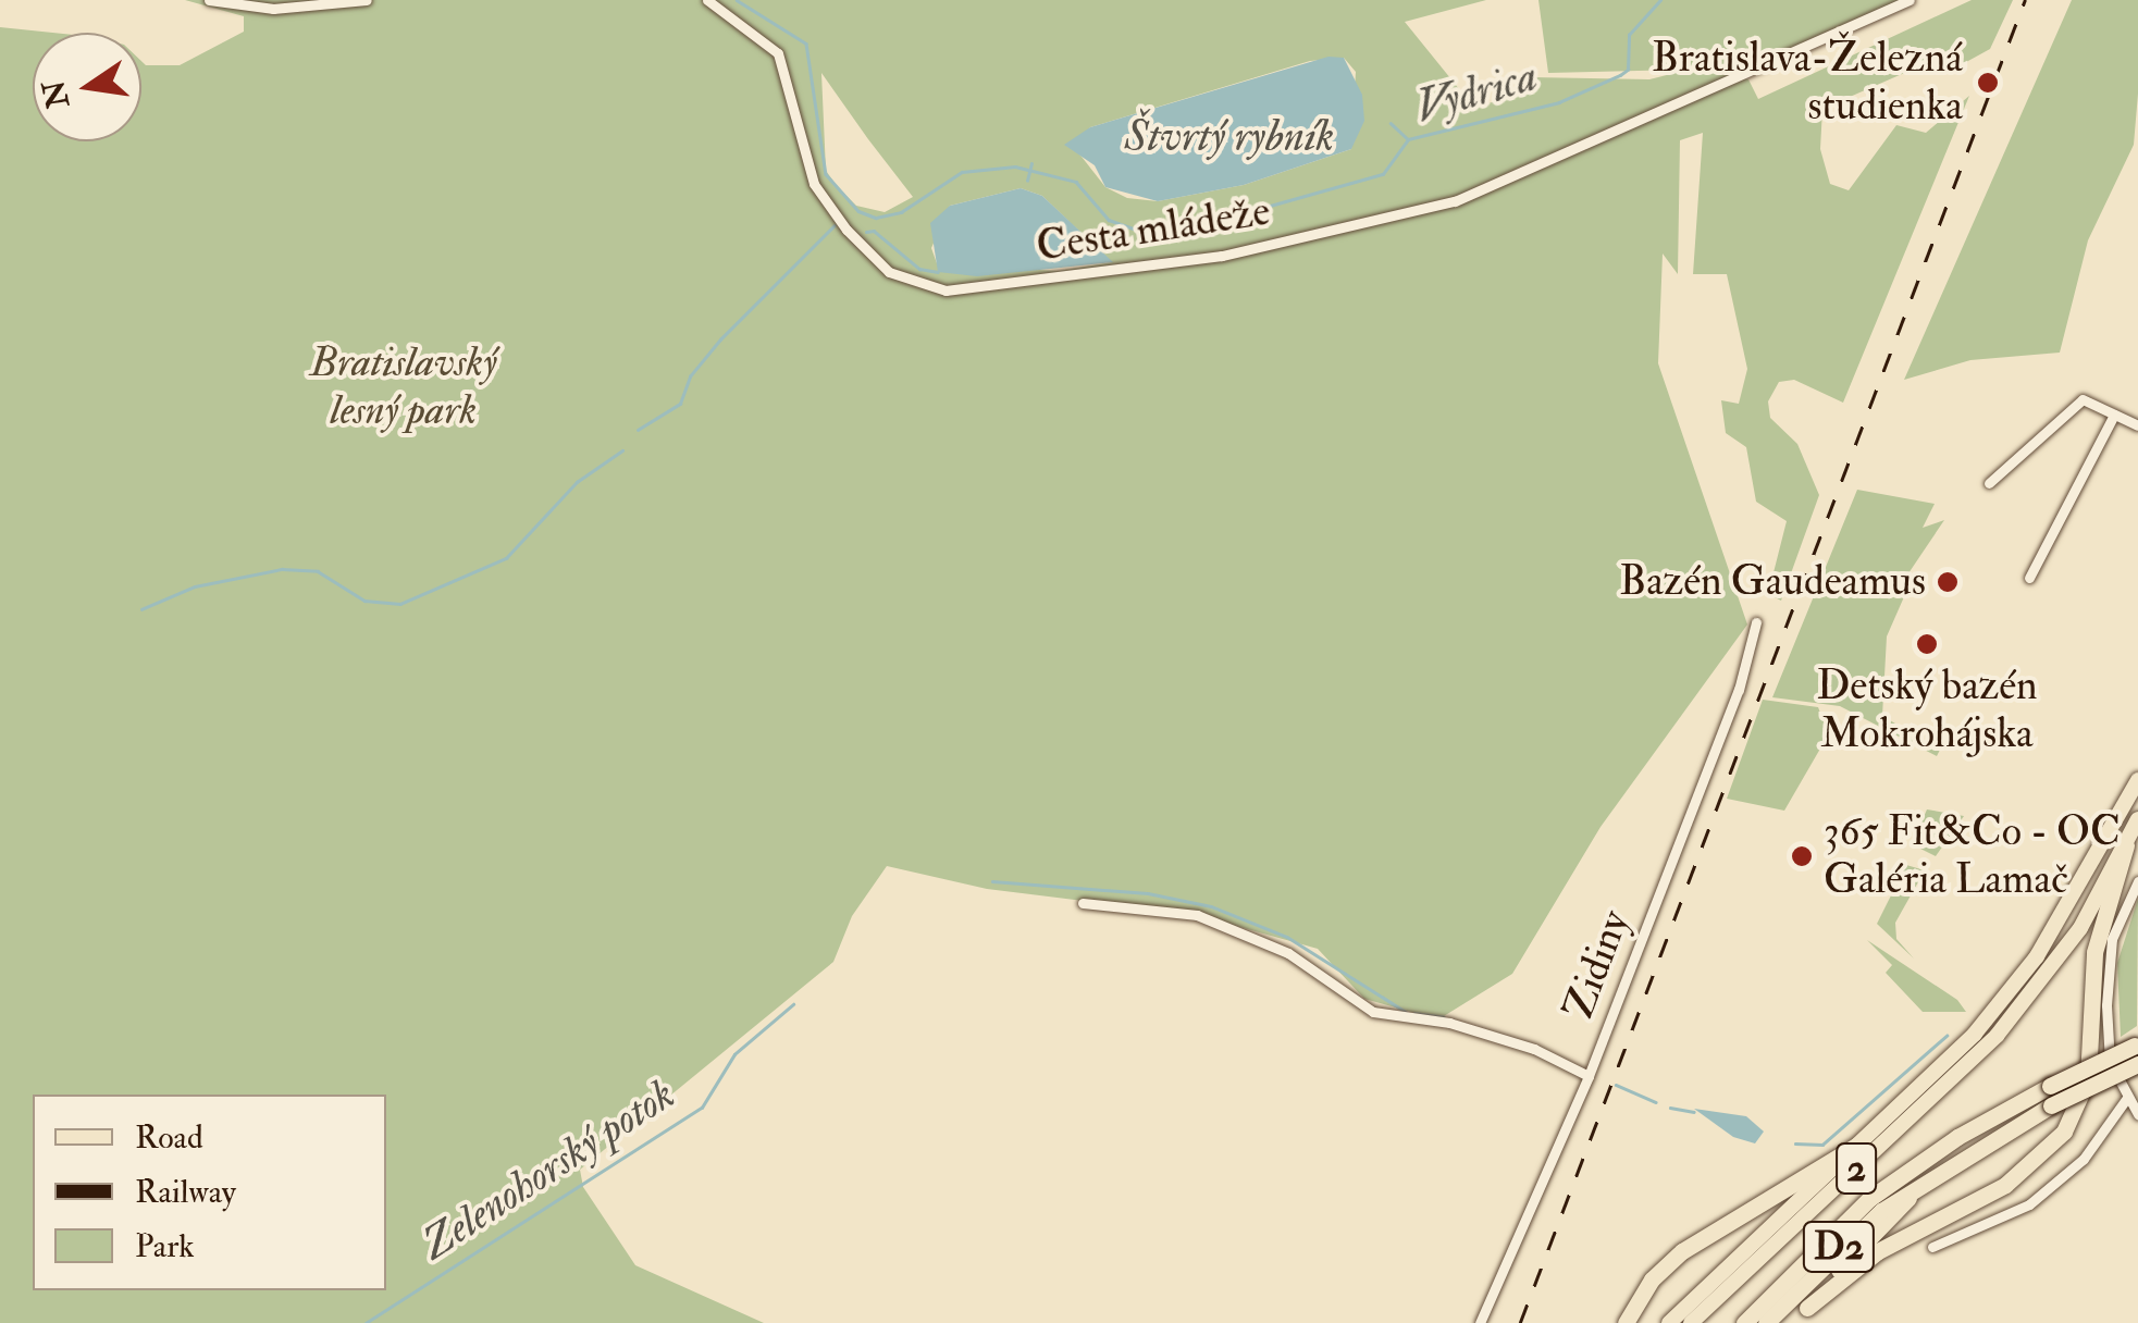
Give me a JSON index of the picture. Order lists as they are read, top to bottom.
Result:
{
  "streets": {
    "highway": ["D2"],
    "main road": ["2"],
    "street": ["Cesta mládeže", "Zidiny"]
  },
  "water": ["Vydrica", "Štvrtý rybník", "Zelenohorský potok"],
  "parks": ["Bratislavský lesný park"],
  "places": [
    "Bratislava-Železná studienka",
    "Bazén Gaudeamus",
    "Detský bazén Mokrohájska",
    "365 Fit&Co - OC Galéria Lamač"
  ],
  "legend": ["Road", "Railway", "Park"],
  "north": "left"
}
